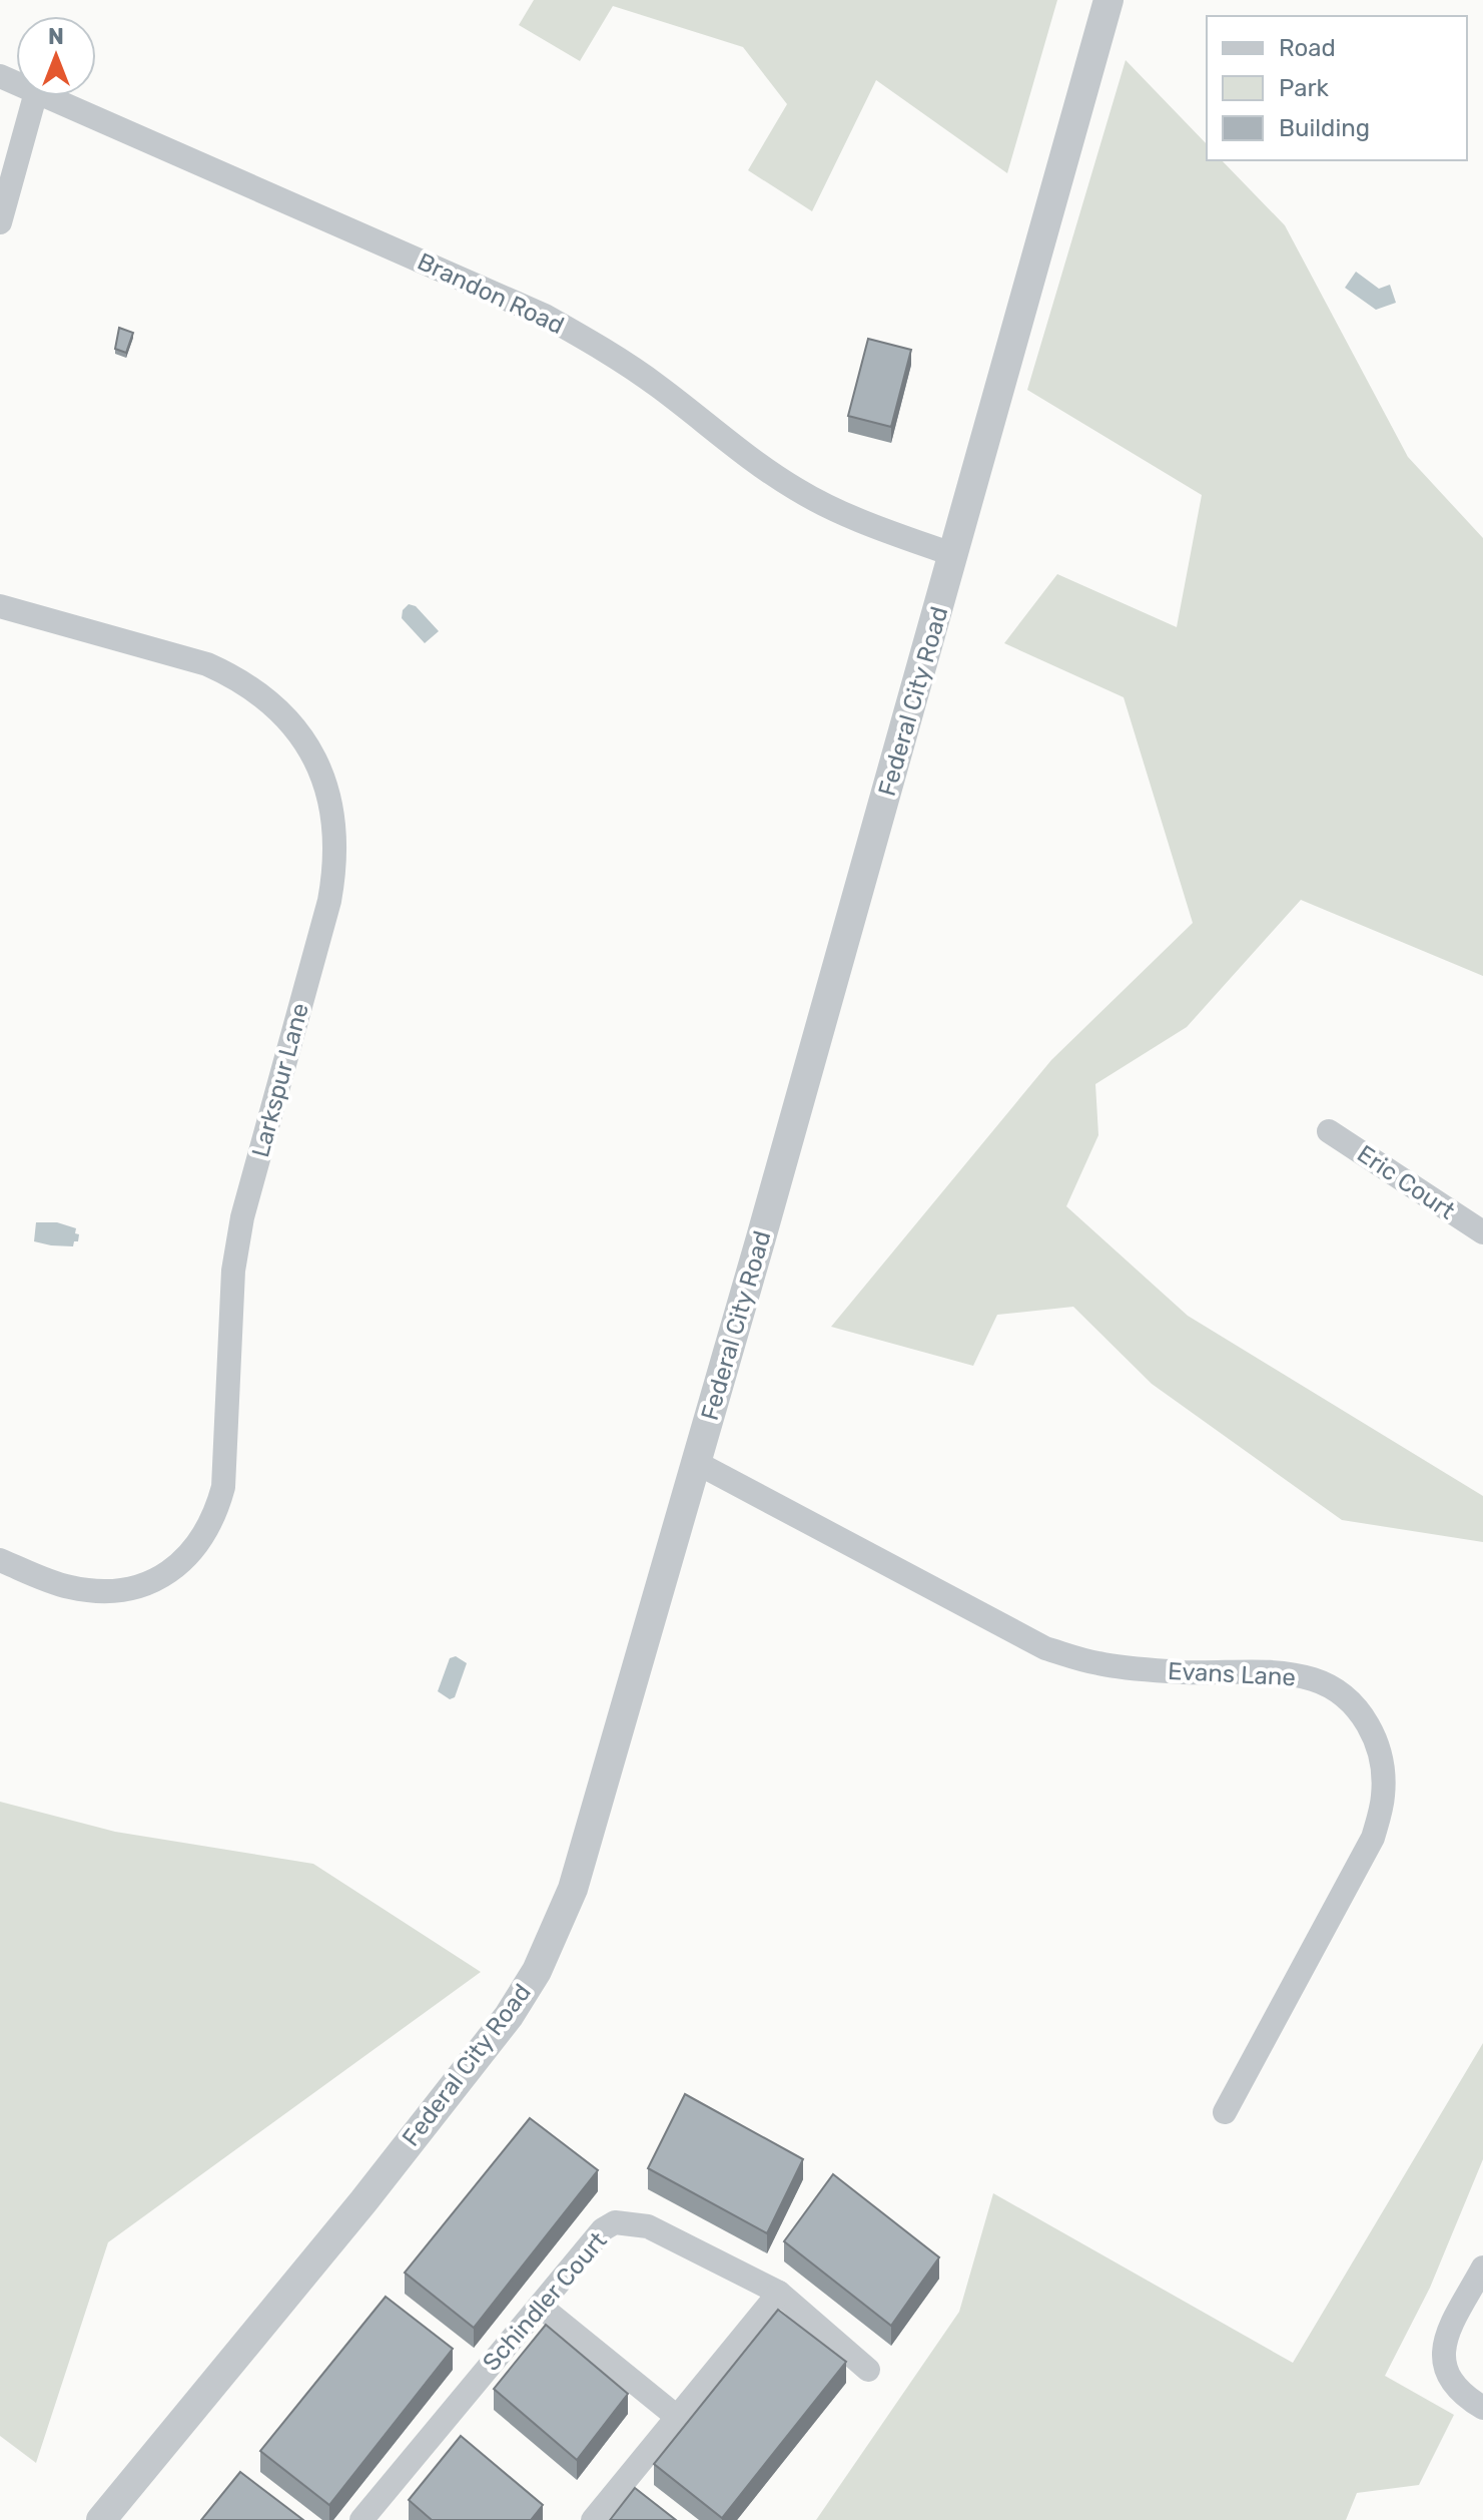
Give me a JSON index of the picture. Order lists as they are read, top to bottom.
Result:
{
  "streets": {
    "street": [
      "Brandon Road",
      "Federal City Road",
      "Larkspur Lane",
      "Eric Court",
      "Evans Lane",
      "Schindler Court"
    ]
  },
  "crossings": [
    ["Brandon Road", "Federal City Road"],
    ["Federal City Road", "Evans Lane"]
  ],
  "legend": ["Road", "Park", "Building"],
  "north": "top"
}
